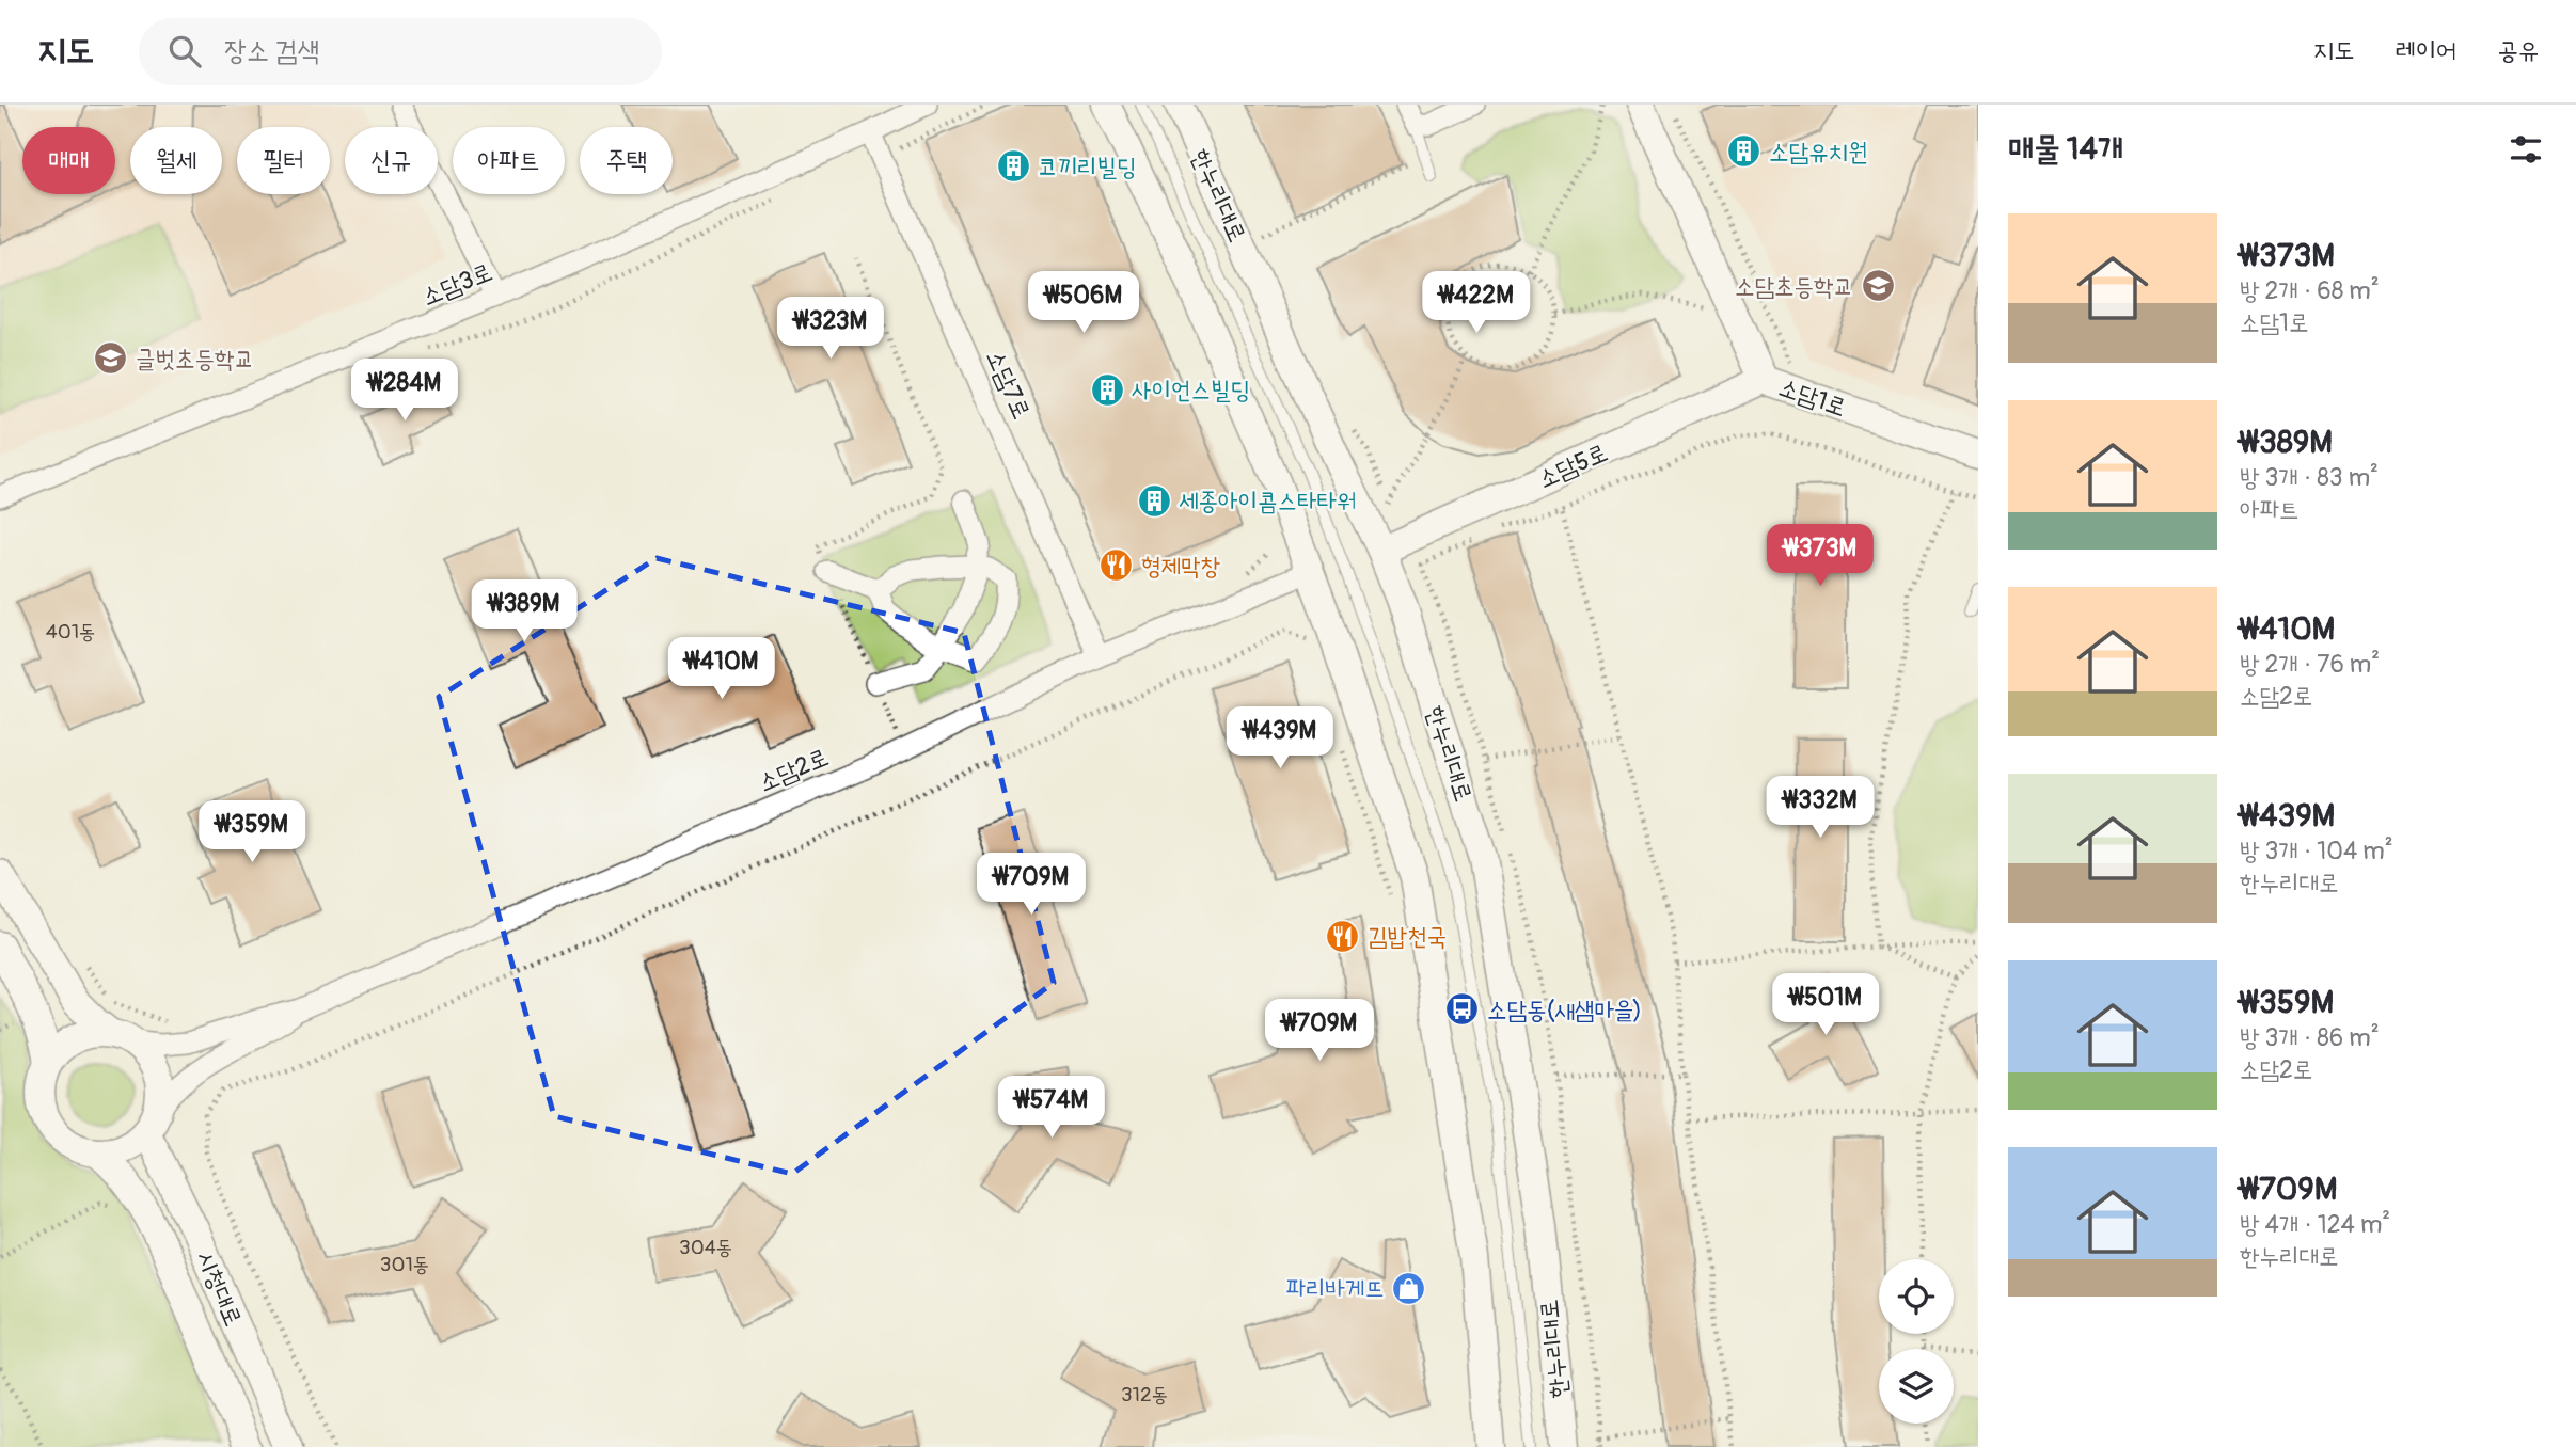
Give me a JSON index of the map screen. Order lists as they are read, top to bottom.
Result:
{
  "streets": {
    "street": [
      "한누리대로",
      "소담3로",
      "소담7로",
      "소담1로",
      "소담5로",
      "소담2로",
      "시청대로"
    ]
  },
  "crossings": [
    ["한누리대로", "소담5로"],
    ["소담3로", "소담7로"],
    ["소담7로", "소담2로"],
    ["소담1로", "소담5로"]
  ],
  "places": {
    "building": [
      "소담유치원",
      "코끼리빌딩",
      "사이언스빌딩",
      "세종아이콤스타타워"
    ],
    "school or university": ["소담초등학교", "글벗초등학교"],
    "restaurant": ["형제막창", "김밥천국"],
    "bus stop": ["소담동(새샘마을)"],
    "shop": ["파리바게뜨"]
  },
  "house_numbers": [
    "401동",
    "304동",
    "301동",
    "312동"
  ],
  "page": {
    "header": "지도",
    "search": "장소 검색",
    "nav": ["지도", "레이어", "공유"],
    "heading": "매물 14개",
    "chip": [
      "매매",
      "월세",
      "필터",
      "신규",
      "아파트",
      "주택"
    ],
    "list": [
      {
        "name": "₩373M",
        "note": "방 2개 · 68 m² · 소담1로"
      },
      {
        "name": "₩389M",
        "note": "방 3개 · 83 m² · 아파트"
      },
      {
        "name": "₩410M",
        "note": "방 2개 · 76 m² · 소담2로"
      },
      {
        "name": "₩439M",
        "note": "방 3개 · 104 m² · 한누리대로"
      },
      {
        "name": "₩359M",
        "note": "방 3개 · 86 m² · 소담2로"
      },
      {
        "name": "₩709M",
        "note": "방 4개 · 124 m² · 한누리대로"
      }
    ],
    "price": [
      "₩506M",
      "₩422M",
      "₩323M",
      "₩284M",
      "₩373M",
      "₩389M",
      "₩410M",
      "₩439M",
      "₩332M",
      "₩359M",
      "₩709M",
      "₩501M",
      "₩709M",
      "₩574M"
    ]
  }
}
